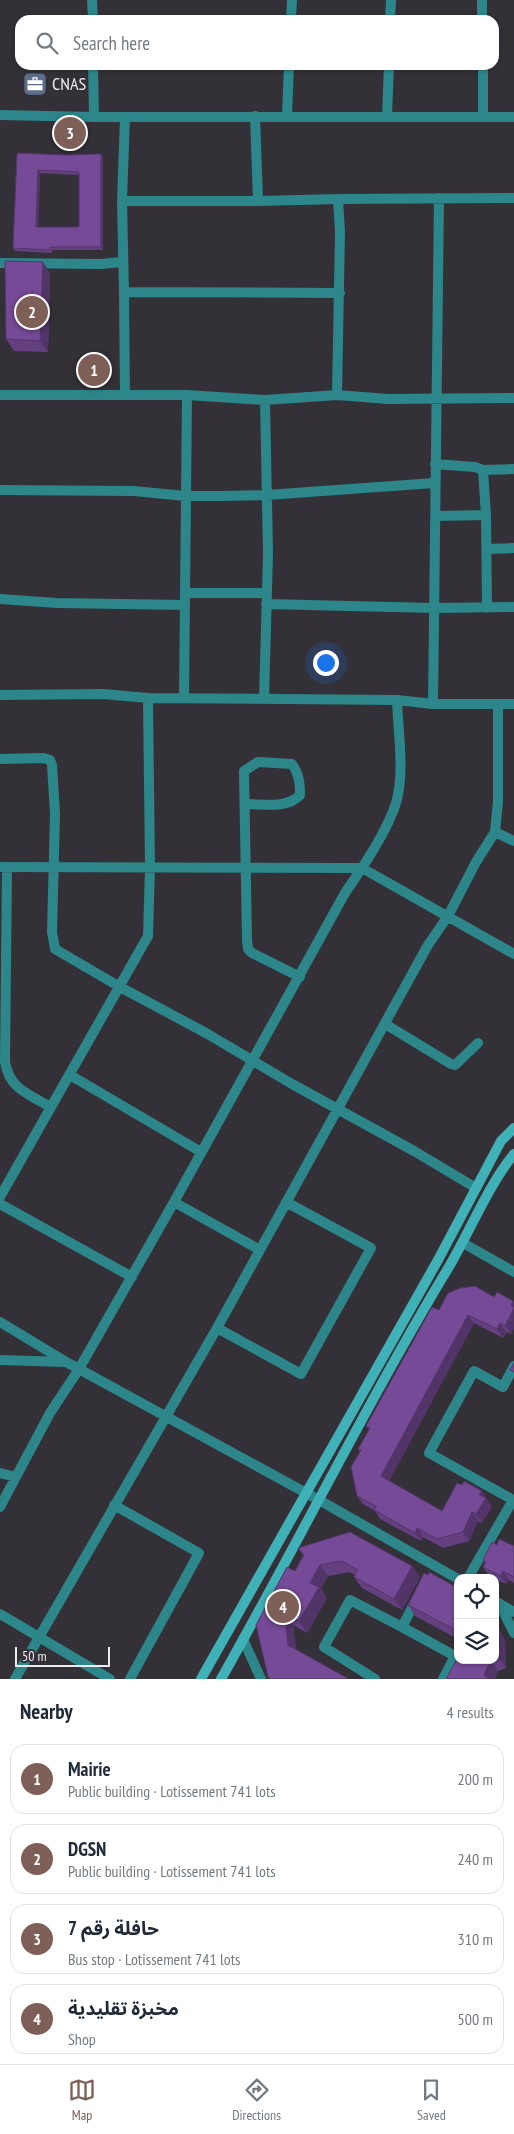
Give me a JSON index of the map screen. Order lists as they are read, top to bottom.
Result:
{
  "places": {
    "office": ["CNAS"]
  },
  "scale_bar": "50 m",
  "page": {
    "search": "Search here",
    "pins": [
      "3",
      "2",
      "1",
      "4"
    ],
    "scale": "50 m",
    "heading": ["Nearby", "4 results"],
    "list": [
      {
        "mark": "1",
        "name": "Mairie",
        "note": "Public building · Lotissement 741 lots",
        "value": "200 m"
      },
      {
        "mark": "2",
        "name": "DGSN",
        "note": "Public building · Lotissement 741 lots",
        "value": "240 m"
      },
      {
        "mark": "3",
        "name": "حافلة رقم 7",
        "note": "Bus stop · Lotissement 741 lots",
        "value": "310 m"
      },
      {
        "mark": "4",
        "name": "مخبزة تقليدية",
        "note": "Shop",
        "value": "500 m"
      }
    ],
    "nav": ["Map", "Directions", "Saved"]
  }
}
